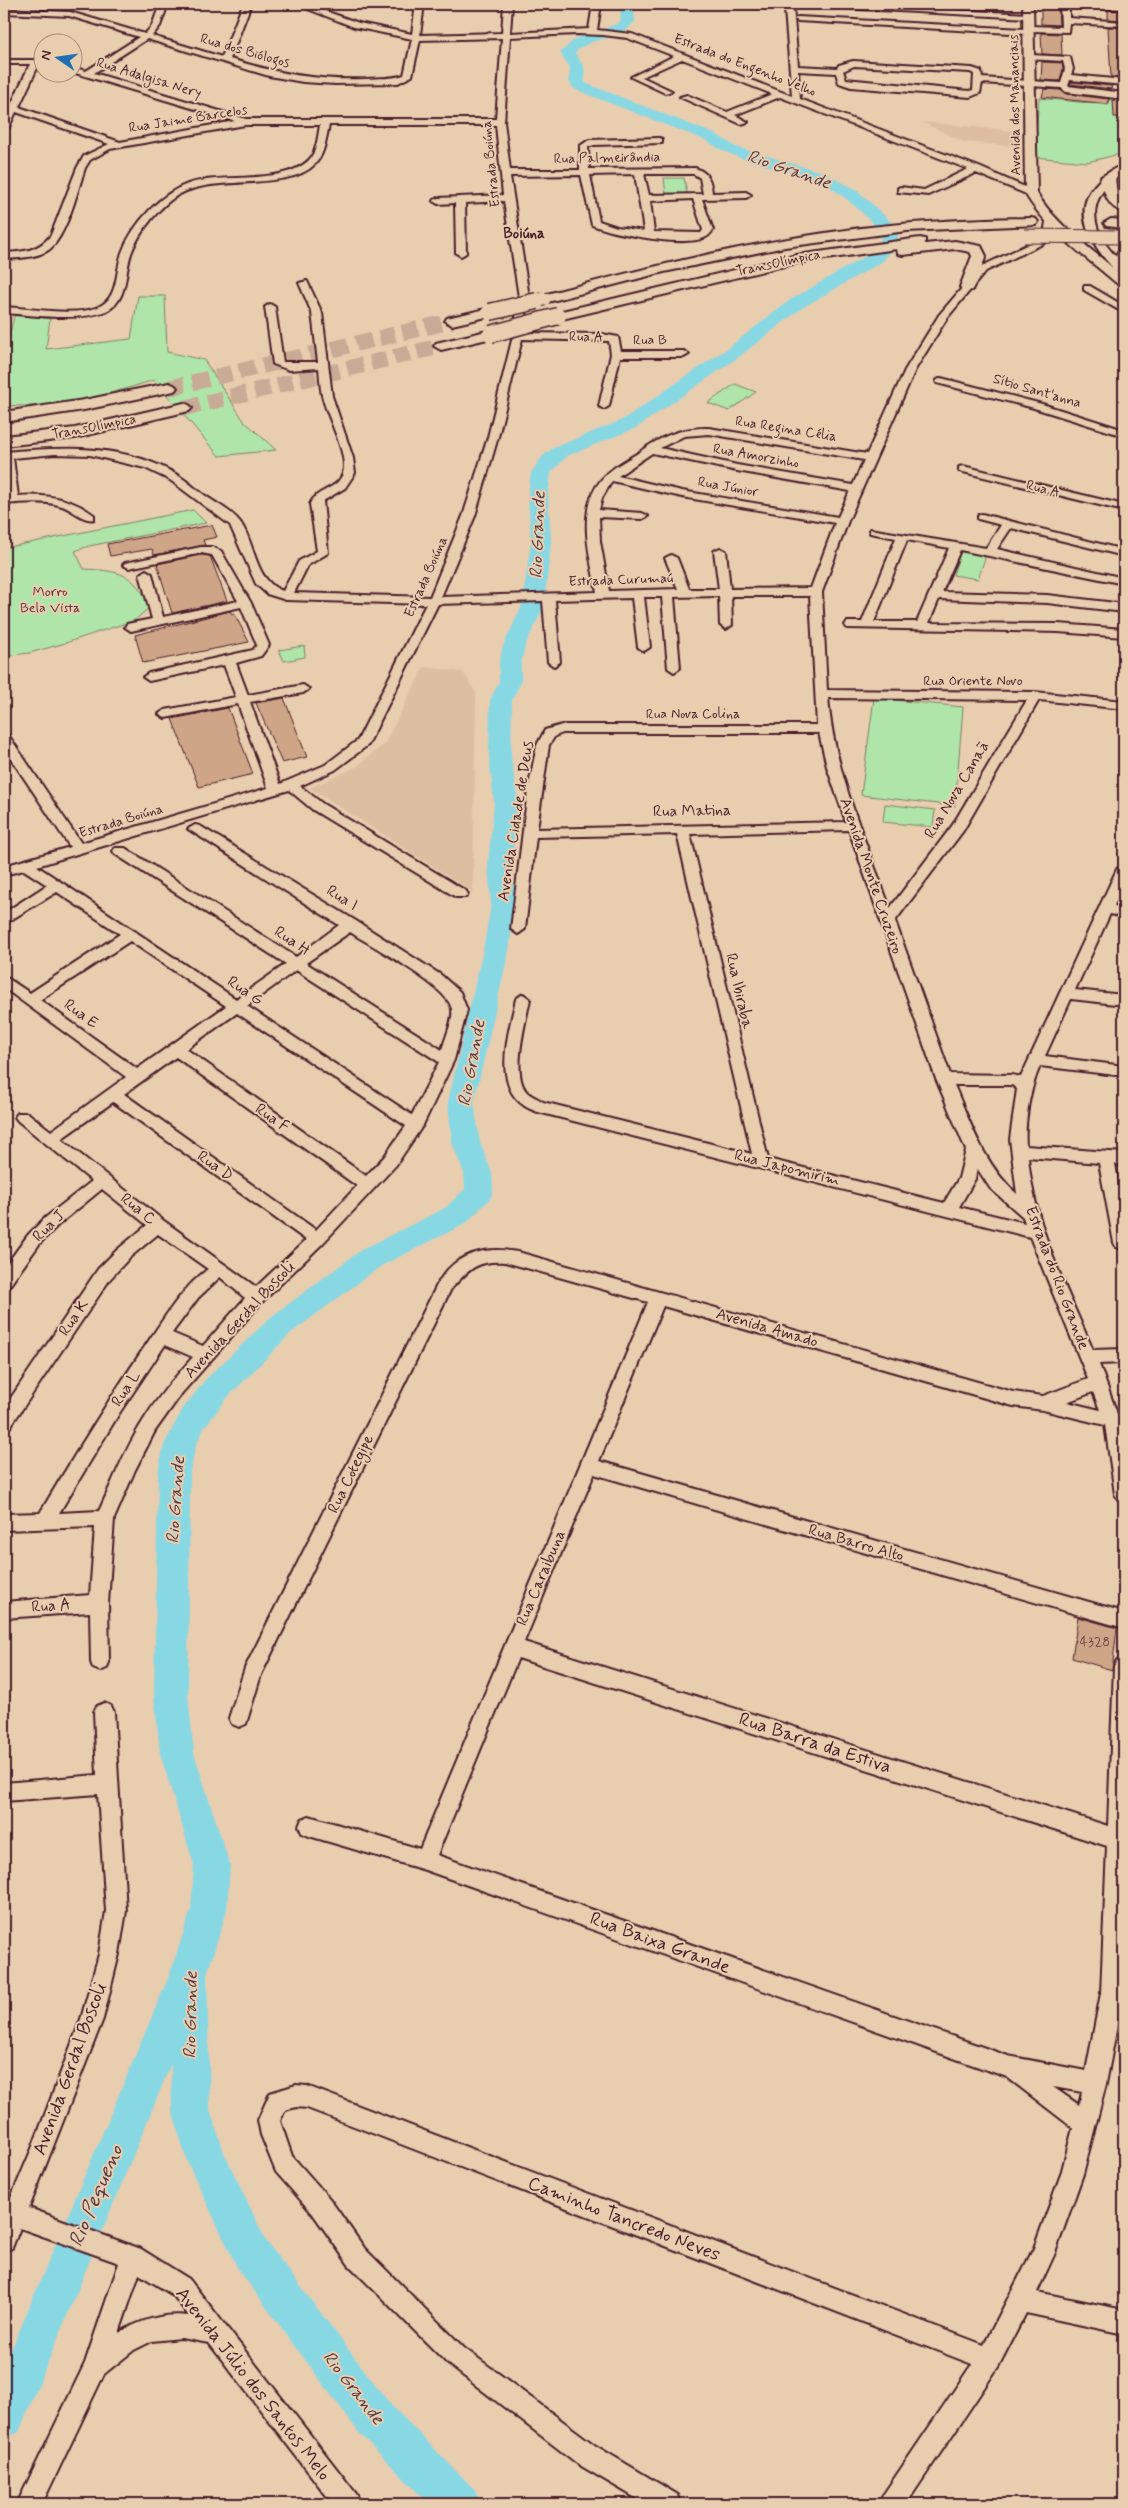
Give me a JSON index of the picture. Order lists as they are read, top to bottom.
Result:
{
  "streets": {
    "highway": ["TransOlímpica"],
    "main road": ["Avenida dos Mananciais"],
    "street": [
      "Rua dos Biólogos",
      "Estrada do Engenho Velho",
      "Rua Adalgisa Nery",
      "Rua Jaime Barcelos",
      "Rua Palmeirândia",
      "Estrada Boiúna",
      "Rua A",
      "Rua B",
      "Sítio Sant'anna",
      "Rua Regina Célia",
      "Rua Amorzinho",
      "Rua Júnior",
      "Estrada Curumaú",
      "Rua Oriente Novo",
      "Rua Nova Colina",
      "Rua Nova Canaã",
      "Rua Matina",
      "Avenida Cidade de Deus",
      "Avenida Monte Cruzeiro",
      "Rua I",
      "Rua H",
      "Rua G",
      "Rua Ibiraba",
      "Rua E",
      "Rua F",
      "Rua D",
      "Rua Japomirim",
      "Rua C",
      "Rua J",
      "Estrada do Rio Grande",
      "Rua K",
      "Avenida Gerdal Boscoli",
      "Avenida Amado",
      "Rua L",
      "Rua Cotegipe",
      "Rua Barro Alto",
      "Rua Caraibuna",
      "Rua Barra da Estiva",
      "Rua Baixa Grande",
      "Caminho Tancredo Neves",
      "Avenida Júlio dos Santos Melo"
    ]
  },
  "crossings": [
    ["Rua dos Biólogos", "Estrada do Engenho Velho"],
    ["Estrada do Engenho Velho", "Avenida dos Mananciais"],
    ["Estrada do Engenho Velho", "Estrada Boiúna"],
    ["Rua Adalgisa Nery", "Rua Jaime Barcelos"],
    ["Rua Jaime Barcelos", "Estrada Boiúna"],
    ["Rua Palmeirândia", "Estrada Boiúna"],
    ["Estrada Boiúna", "Rua A"],
    ["Estrada Boiúna", "Estrada Curumaú"],
    ["Estrada Boiúna", "Rua G"],
    ["TransOlímpica", "Estrada Curumaú"],
    ["Rua A", "Rua B"],
    ["Rua A", "Avenida Gerdal Boscoli"],
    ["Estrada Curumaú", "Avenida Monte Cruzeiro"],
    ["Rua Oriente Novo", "Rua Nova Canaã"],
    ["Rua Oriente Novo", "Avenida Monte Cruzeiro"],
    ["Rua Nova Colina", "Avenida Cidade de Deus"],
    ["Rua Nova Colina", "Avenida Monte Cruzeiro"],
    ["Rua Nova Canaã", "Avenida Monte Cruzeiro"],
    ["Rua Matina", "Avenida Cidade de Deus"],
    ["Rua Matina", "Avenida Monte Cruzeiro"],
    ["Rua Matina", "Rua Ibiraba"],
    ["Avenida Monte Cruzeiro", "Estrada do Rio Grande"],
    ["Rua I", "Avenida Gerdal Boscoli"],
    ["Rua H", "Avenida Gerdal Boscoli"],
    ["Rua G", "Avenida Gerdal Boscoli"],
    ["Rua Ibiraba", "Rua Japomirim"],
    ["Rua F", "Avenida Gerdal Boscoli"],
    ["Rua D", "Avenida Gerdal Boscoli"],
    ["Rua Japomirim", "Estrada do Rio Grande"],
    ["Rua C", "Rua J"],
    ["Rua C", "Rua K"],
    ["Rua C", "Avenida Gerdal Boscoli"],
    ["Rua C", "Rua L"],
    ["Estrada do Rio Grande", "Avenida Amado"],
    ["Avenida Gerdal Boscoli", "Avenida Júlio dos Santos Melo"],
    ["Avenida Amado", "Rua Cotegipe"],
    ["Avenida Amado", "Rua Caraibuna"],
    ["Rua Barro Alto", "Rua Caraibuna"],
    ["Rua Caraibuna", "Rua Barra da Estiva"],
    ["Rua Caraibuna", "Rua Baixa Grande"]
  ],
  "districts": ["Boiúna"],
  "water": ["Rio Grande", "Rio Pequeno"],
  "parks": ["Morro Bela Vista"],
  "house_numbers": ["4328"],
  "north": "left"
}
